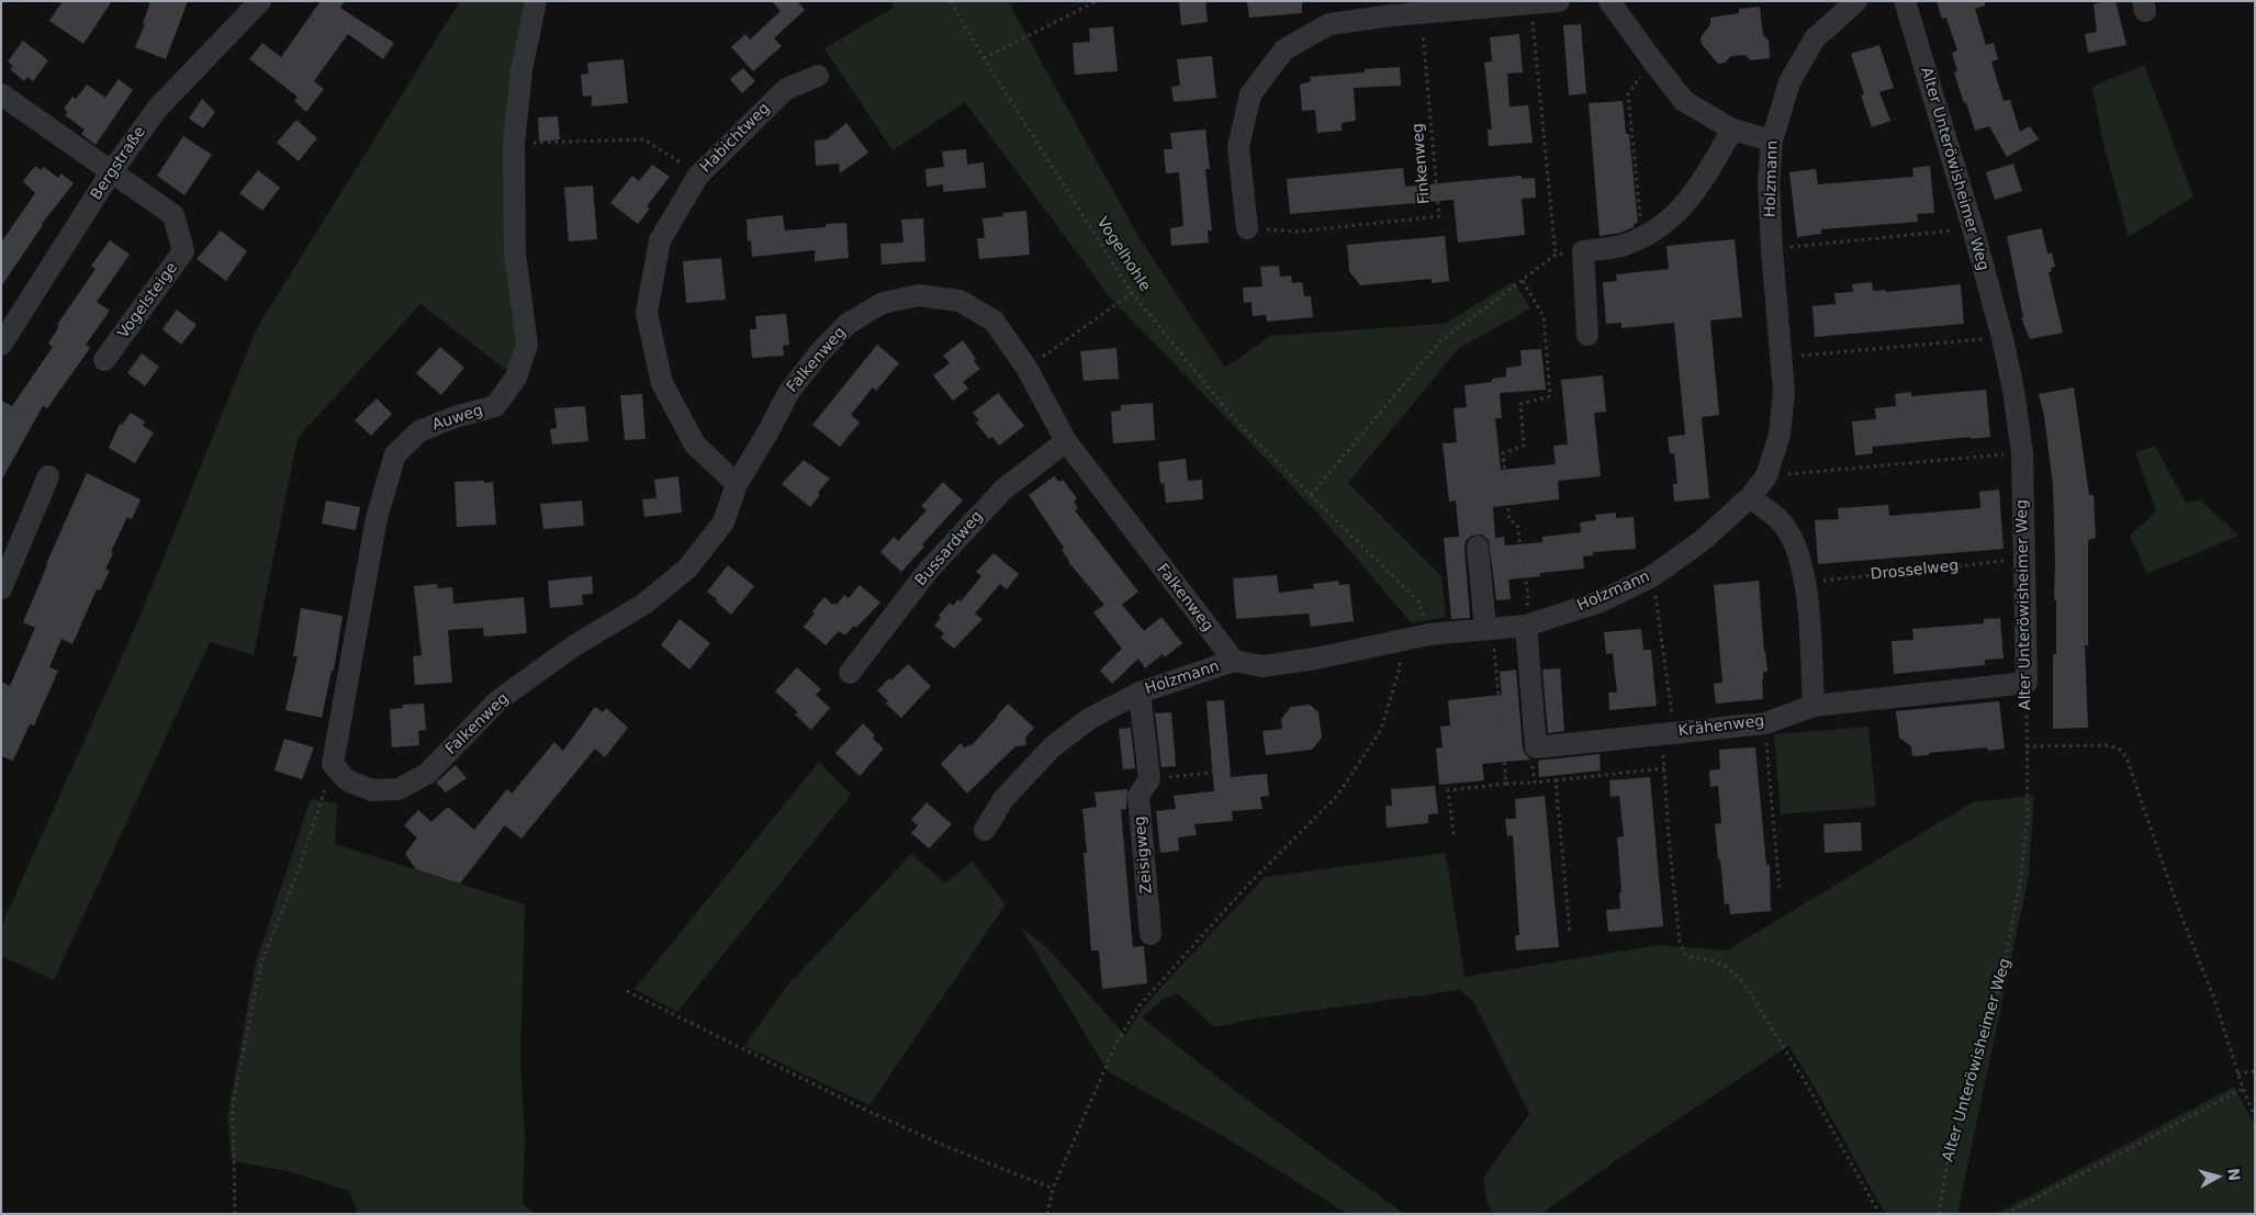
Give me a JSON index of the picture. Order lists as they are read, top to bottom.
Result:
{
  "streets": {
    "street": [
      "Habichtweg",
      "Bergstraße",
      "Alter Unteröwisheimer Weg",
      "Holzmann",
      "Vogelsteige",
      "Falkenweg",
      "Auweg",
      "Bussardweg",
      "Krähenweg",
      "Zeisigweg"
    ],
    "path": ["Finkenweg", "Vogelhohle", "Drosselweg"]
  },
  "crossings": [
    ["Habichtweg", "Falkenweg"],
    ["Bergstraße", "Vogelsteige"],
    ["Alter Unteröwisheimer Weg", "Drosselweg"],
    ["Alter Unteröwisheimer Weg", "Krähenweg"],
    ["Holzmann", "Falkenweg"],
    ["Holzmann", "Zeisigweg"],
    ["Falkenweg", "Auweg"],
    ["Falkenweg", "Bussardweg"]
  ],
  "north": "right"
}
